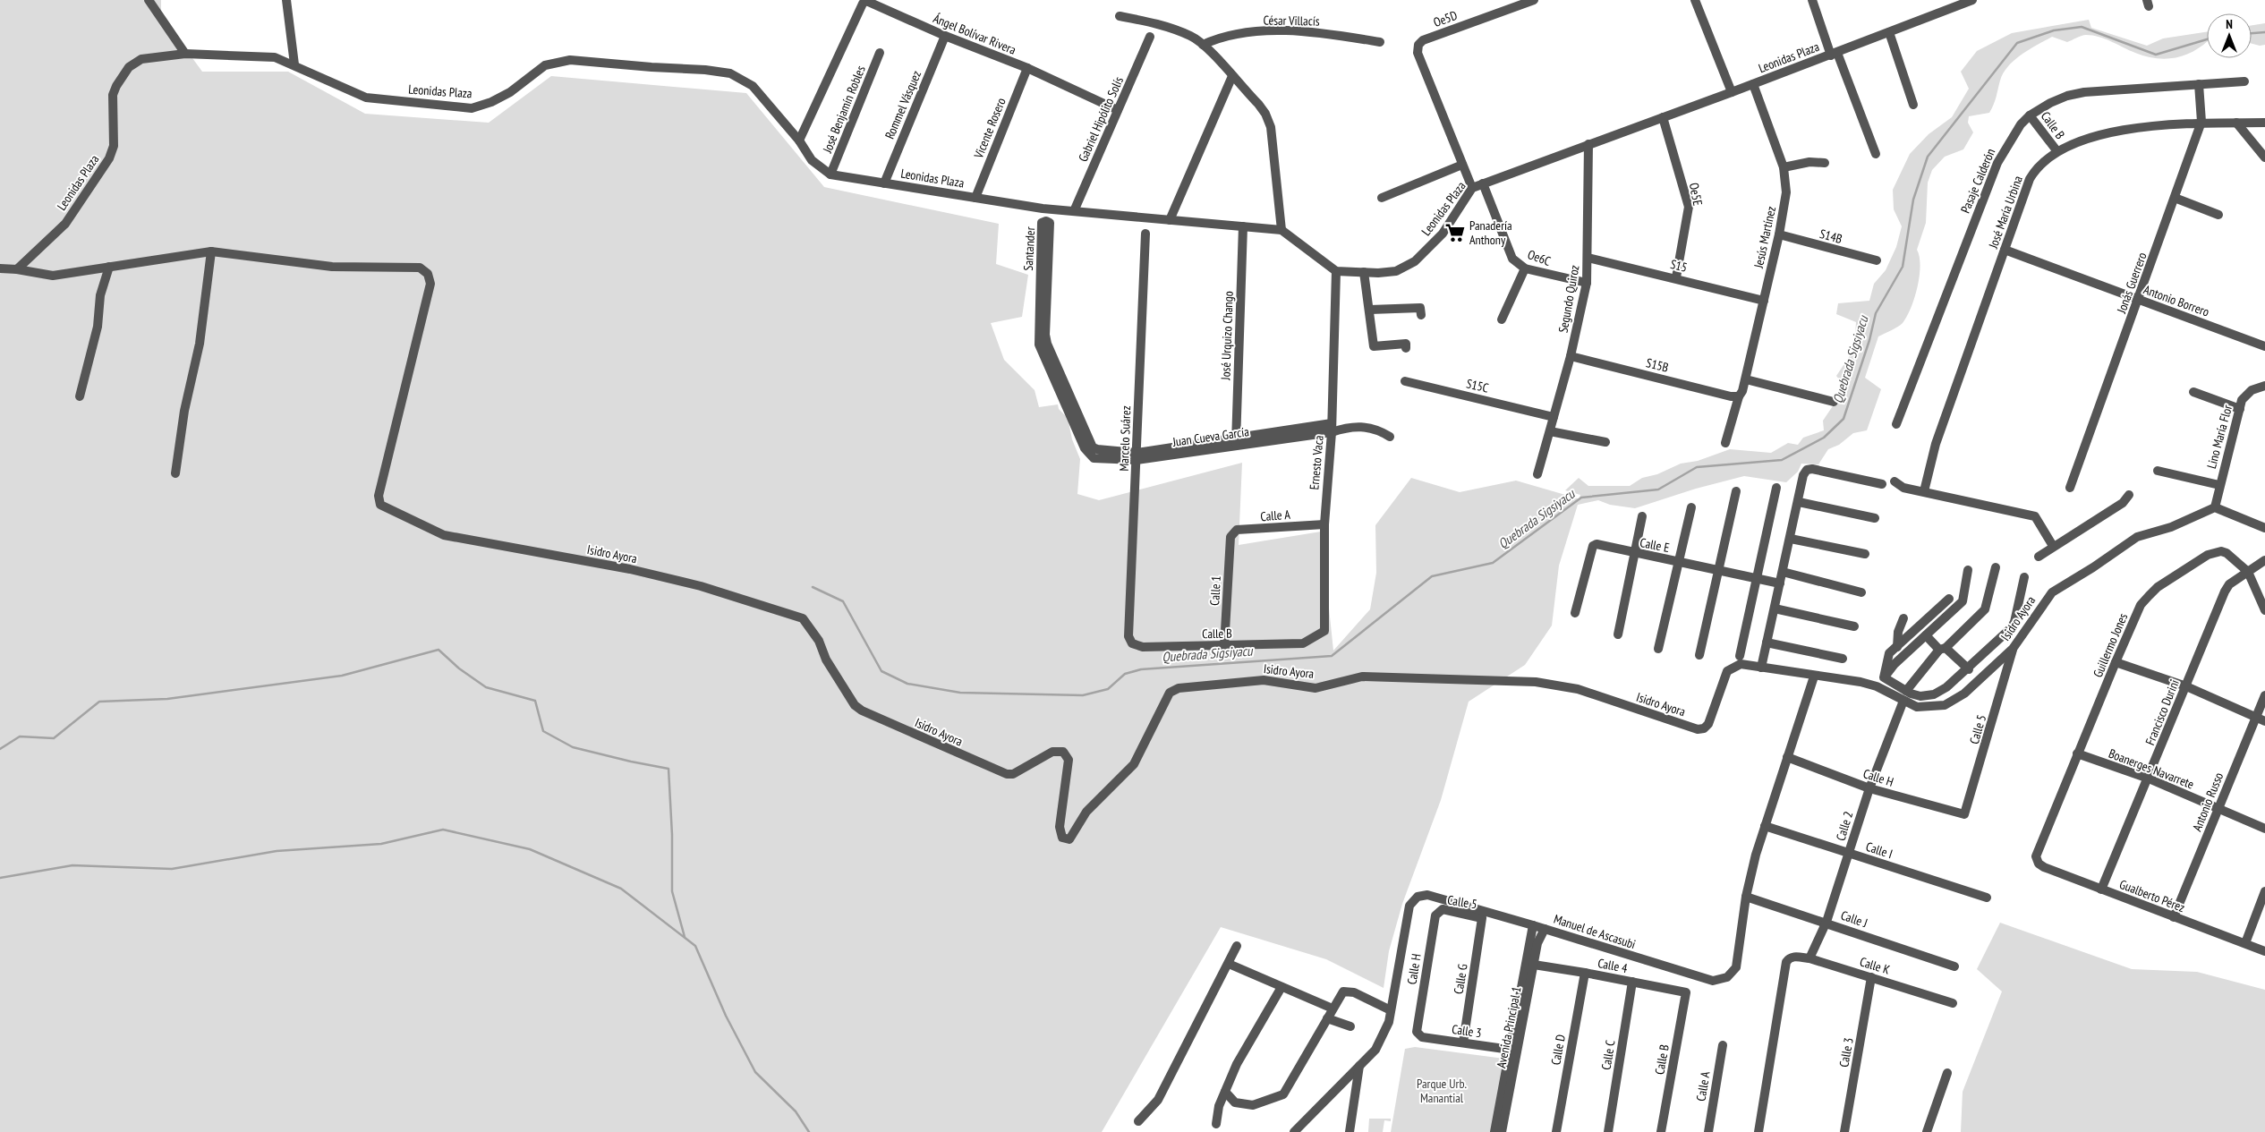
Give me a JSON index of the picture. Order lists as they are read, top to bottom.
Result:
{
  "streets": {
    "street": [
      "Oe5D",
      "César Villacís",
      "Ángel Bolívar Rivera",
      "Leonidas Plaza",
      "Rommel Vásquez",
      "José Benjamín Robles",
      "Gabriel Hipólito Solís",
      "Calle B",
      "Vicente Rosero",
      "Pasaje Calderón",
      "Oe5E",
      "José María Urbina",
      "S14B",
      "Jesús Martínez",
      "Santander",
      "Oe6C",
      "S15",
      "Jonás Guerrero",
      "Segundo Quiroz",
      "Antonio Borrero",
      "José Urquizo Chango",
      "S15B",
      "S15C",
      "Juan Cueva García",
      "Lino María Flor",
      "Marcelo Suárez",
      "Ernesto Vaca",
      "Calle A",
      "Calle E",
      "Isidro Ayora",
      "Calle 1",
      "Guillermo Jones",
      "Francisco Durini",
      "Calle 5",
      "Boanerges Navarrete",
      "Calle H",
      "Antonio Russo",
      "Calle 2",
      "Calle I",
      "Gualberto Pérez",
      "Calle J",
      "Manuel de Ascasubi",
      "Calle 4",
      "Calle K",
      "Calle G",
      "Avenida Principal 1",
      "Calle 3",
      "Calle D",
      "Calle C"
    ]
  },
  "crossings": [
    ["Ángel Bolívar Rivera", "Leonidas Plaza"],
    ["Ángel Bolívar Rivera", "Rommel Vásquez"],
    ["Ángel Bolívar Rivera", "Gabriel Hipólito Solís"],
    ["Ángel Bolívar Rivera", "Vicente Rosero"],
    ["Leonidas Plaza", "Rommel Vásquez"],
    ["Leonidas Plaza", "José Benjamín Robles"],
    ["Leonidas Plaza", "Gabriel Hipólito Solís"],
    ["Leonidas Plaza", "Vicente Rosero"],
    ["Leonidas Plaza", "Oe5E"],
    ["Leonidas Plaza", "Jesús Martínez"],
    ["Leonidas Plaza", "Oe6C"],
    ["Leonidas Plaza", "Segundo Quiroz"],
    ["Leonidas Plaza", "José Urquizo Chango"],
    ["Leonidas Plaza", "Ernesto Vaca"],
    ["Calle B", "Pasaje Calderón"],
    ["Calle B", "José María Urbina"],
    ["Calle B", "Marcelo Suárez"],
    ["Calle B", "Ernesto Vaca"],
    ["Calle B", "Calle 1"],
    ["Calle B", "Calle 4"],
    ["Pasaje Calderón", "Jonás Guerrero"],
    ["Oe5E", "S15"],
    ["José María Urbina", "Jonás Guerrero"],
    ["José María Urbina", "Antonio Borrero"],
    ["S14B", "Jesús Martínez"],
    ["Jesús Martínez", "S15"],
    ["Jesús Martínez", "S15B"],
    ["Santander", "Juan Cueva García"],
    ["Oe6C", "Segundo Quiroz"],
    ["S15", "Segundo Quiroz"],
    ["Jonás Guerrero", "Antonio Borrero"],
    ["Segundo Quiroz", "S15B"],
    ["Segundo Quiroz", "S15C"],
    ["José Urquizo Chango", "Juan Cueva García"],
    ["Juan Cueva García", "Marcelo Suárez"],
    ["Juan Cueva García", "Ernesto Vaca"],
    ["Lino María Flor", "Isidro Ayora"],
    ["Ernesto Vaca", "Calle A"],
    ["Calle A", "Calle 1"],
    ["Isidro Ayora", "Calle 5"],
    ["Isidro Ayora", "Calle 2"],
    ["Isidro Ayora", "Manuel de Ascasubi"],
    ["Guillermo Jones", "Francisco Durini"],
    ["Guillermo Jones", "Boanerges Navarrete"],
    ["Guillermo Jones", "Gualberto Pérez"],
    ["Francisco Durini", "Boanerges Navarrete"],
    ["Francisco Durini", "Gualberto Pérez"],
    ["Calle 5", "Calle H"],
    ["Calle 5", "Calle G"],
    ["Boanerges Navarrete", "Antonio Russo"],
    ["Calle H", "Calle 2"],
    ["Calle H", "Manuel de Ascasubi"],
    ["Calle H", "Calle 3"],
    ["Antonio Russo", "Gualberto Pérez"],
    ["Calle 2", "Calle I"],
    ["Calle 2", "Calle J"],
    ["Calle 2", "Calle K"],
    ["Calle I", "Manuel de Ascasubi"],
    ["Calle J", "Manuel de Ascasubi"],
    ["Manuel de Ascasubi", "Avenida Principal 1"],
    ["Calle 4", "Avenida Principal 1"],
    ["Calle 4", "Calle D"],
    ["Calle 4", "Calle C"],
    ["Calle K", "Calle 3"],
    ["Calle G", "Calle 3"],
    ["Avenida Principal 1", "Calle 3"]
  ],
  "water": ["Quebrada Sigsiyacu"],
  "parks": ["Parque Urb. Manantial"],
  "places": {
    "supermarket": ["Panadería Anthony"]
  },
  "north": "top"
}
